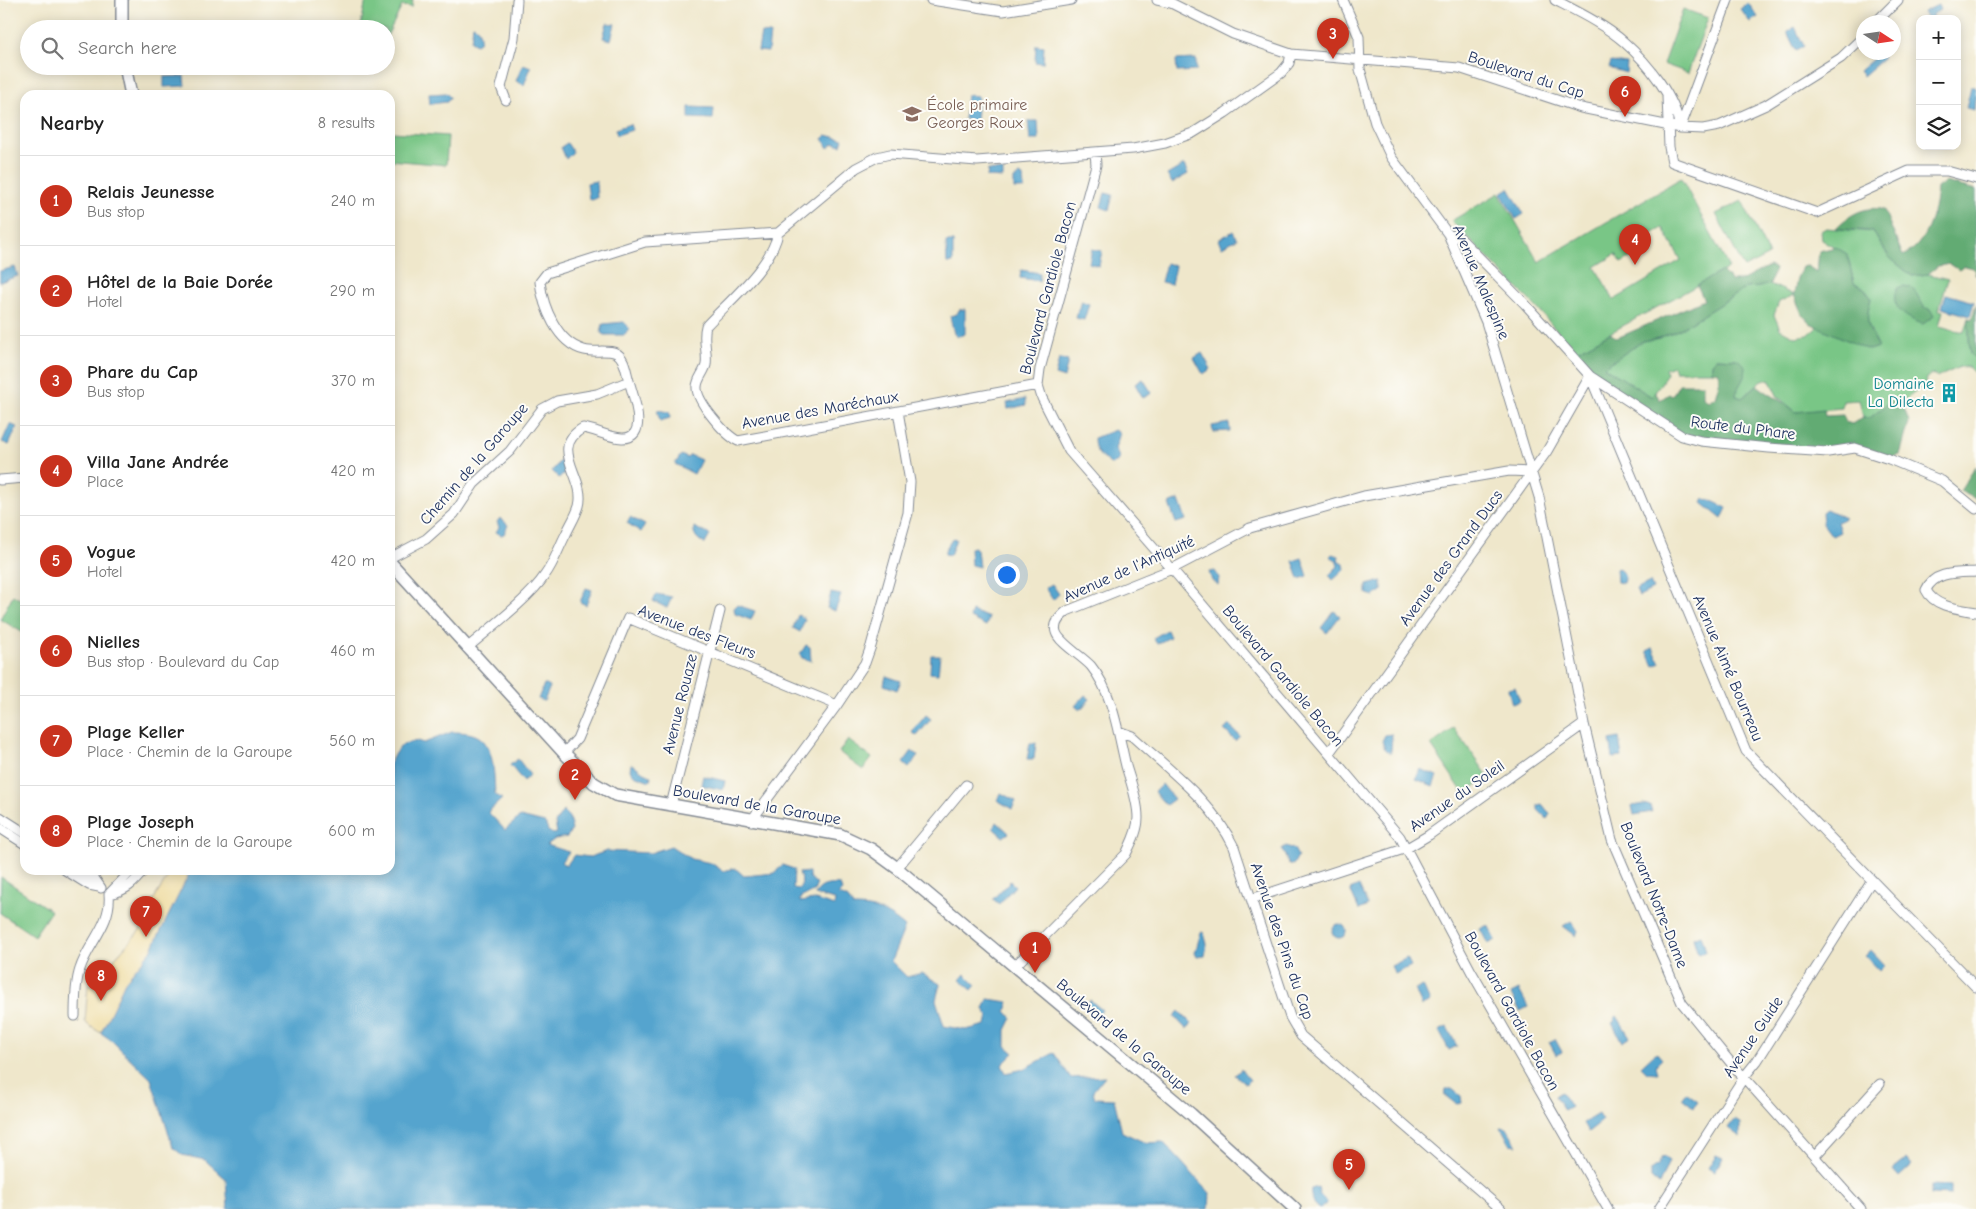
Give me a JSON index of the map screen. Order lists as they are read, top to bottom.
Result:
{
  "streets": {
    "street": [
      "Boulevard du Cap",
      "Avenue Malespine",
      "Boulevard Gardiole Bacon",
      "Avenue des Maréchaux",
      "Route du Phare",
      "Chemin de la Garoupe",
      "Avenue des Grand Ducs",
      "Avenue de l'Antiquité",
      "Avenue des Fleurs",
      "Avenue Aimé Bourreau",
      "Avenue Rouaze",
      "Avenue du Soleil",
      "Boulevard de la Garoupe",
      "Boulevard Notre-Dame",
      "Avenue des Pins du Cap",
      "Avenue Guide"
    ]
  },
  "crossings": [
    ["Boulevard du Cap", "Avenue Malespine"],
    ["Avenue Malespine", "Route du Phare"],
    ["Avenue Malespine", "Avenue des Grand Ducs"],
    ["Avenue Malespine", "Avenue de l'Antiquité"],
    ["Avenue Malespine", "Boulevard Notre-Dame"],
    ["Boulevard Gardiole Bacon", "Avenue des Maréchaux"],
    ["Boulevard Gardiole Bacon", "Avenue des Grand Ducs"],
    ["Boulevard Gardiole Bacon", "Avenue de l'Antiquité"],
    ["Boulevard Gardiole Bacon", "Avenue du Soleil"],
    ["Route du Phare", "Avenue des Grand Ducs"],
    ["Route du Phare", "Avenue Aimé Bourreau"],
    ["Avenue des Grand Ducs", "Avenue de l'Antiquité"],
    ["Avenue des Grand Ducs", "Avenue Aimé Bourreau"],
    ["Avenue des Grand Ducs", "Boulevard Notre-Dame"],
    ["Avenue de l'Antiquité", "Boulevard de la Garoupe"],
    ["Avenue de l'Antiquité", "Boulevard Notre-Dame"],
    ["Avenue de l'Antiquité", "Avenue des Pins du Cap"],
    ["Avenue des Fleurs", "Avenue Rouaze"],
    ["Avenue des Fleurs", "Boulevard de la Garoupe"],
    ["Avenue Aimé Bourreau", "Avenue Guide"],
    ["Avenue Rouaze", "Boulevard de la Garoupe"],
    ["Avenue du Soleil", "Boulevard Notre-Dame"],
    ["Avenue du Soleil", "Avenue des Pins du Cap"],
    ["Boulevard Notre-Dame", "Avenue Guide"]
  ],
  "places": {
    "school or university": ["École primaire Georges Roux"],
    "building": ["Domaine La Dilecta"]
  },
  "north": "right",
  "page": {
    "map_buttons": ["+", "−"],
    "pins": [
      "3",
      "6",
      "4",
      "2",
      "7",
      "1",
      "8",
      "5"
    ],
    "search": "Search here",
    "heading": ["Nearby", "8 results"],
    "list": [
      {
        "mark": "1",
        "name": "Relais Jeunesse",
        "note": "Bus stop",
        "value": "240 m"
      },
      {
        "mark": "2",
        "name": "Hôtel de la Baie Dorée",
        "note": "Hotel",
        "value": "290 m"
      },
      {
        "mark": "3",
        "name": "Phare du Cap",
        "note": "Bus stop",
        "value": "370 m"
      },
      {
        "mark": "4",
        "name": "Villa Jane Andrée",
        "note": "Place",
        "value": "420 m"
      },
      {
        "mark": "5",
        "name": "Vogue",
        "note": "Hotel",
        "value": "420 m"
      },
      {
        "mark": "6",
        "name": "Nielles",
        "note": "Bus stop · Boulevard du Cap",
        "value": "460 m"
      },
      {
        "mark": "7",
        "name": "Plage Keller",
        "note": "Place · Chemin de la Garoupe",
        "value": "560 m"
      },
      {
        "mark": "8",
        "name": "Plage Joseph",
        "note": "Place · Chemin de la Garoupe",
        "value": "600 m"
      }
    ]
  }
}
